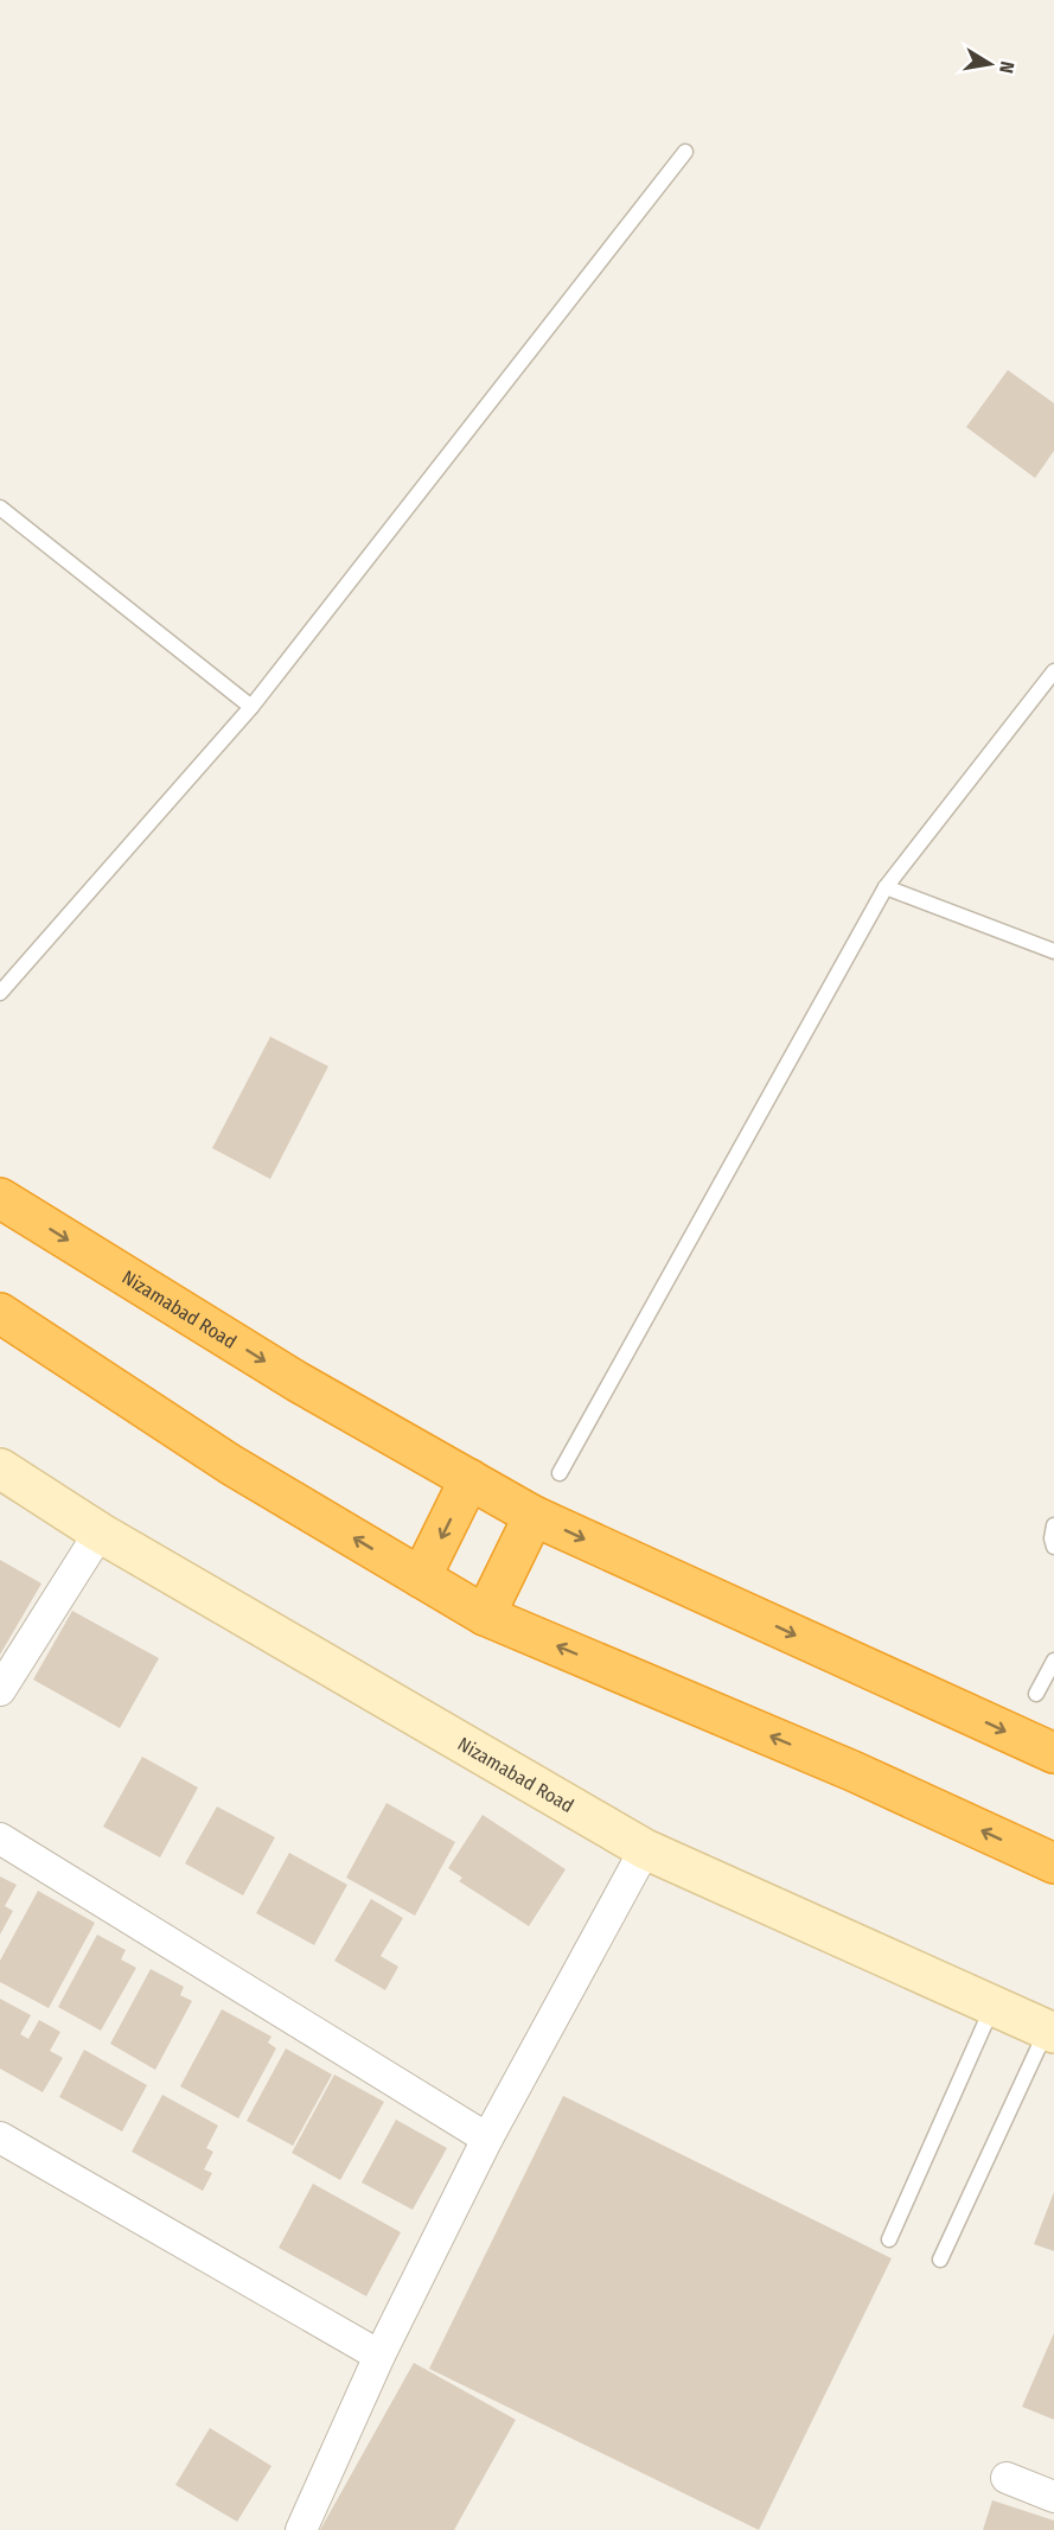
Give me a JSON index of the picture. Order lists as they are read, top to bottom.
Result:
{
  "streets": {
    "highway": ["Nizamabad Road"]
  },
  "north": "right"
}
